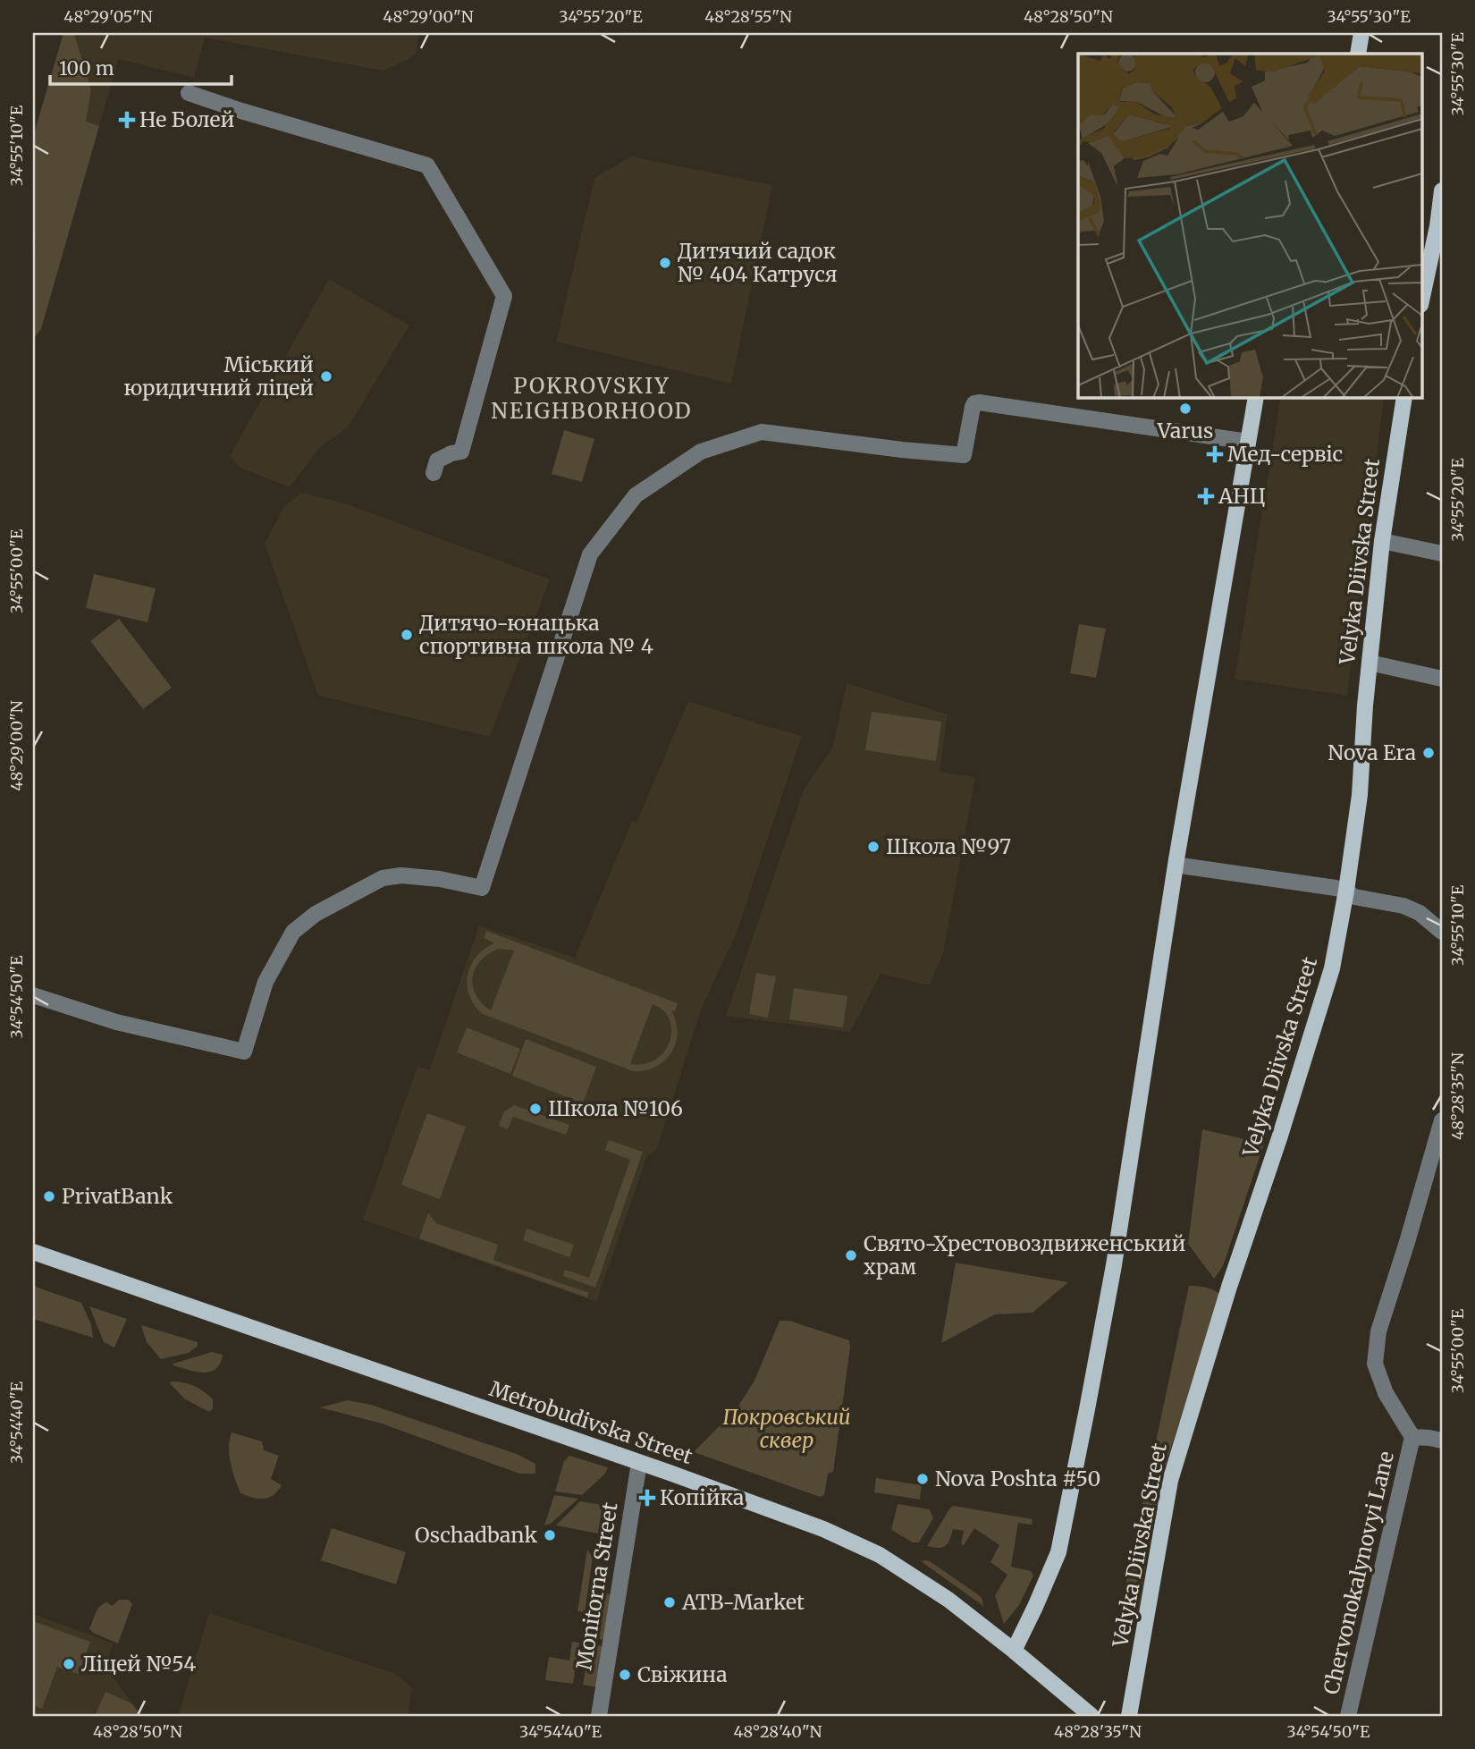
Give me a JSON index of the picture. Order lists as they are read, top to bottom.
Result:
{
  "streets": {
    "main road": ["Velyka Diivska Street", "Metrobudivska Street"],
    "street": ["Chervonokalynovyi Lane", "Monitorna Street"]
  },
  "crossings": [
    ["Metrobudivska Street", "Monitorna Street"]
  ],
  "districts": ["POKROVSKIY NEIGHBORHOOD"],
  "parks": ["Покровський сквер"],
  "places": {
    "health": [
      "Не Болей",
      "Мед-сервіс",
      "АНЦ",
      "Копійка"
    ],
    "other": [
      "Дитячий садок № 404 Катруся",
      "Міський юридичний ліцей",
      "Varus",
      "Дитячо-юнацька спортивна школа № 4",
      "Nova Era",
      "Школа №97",
      "Школа №106",
      "PrivatBank",
      "Свято-Хрестовоздвиженський храм",
      "Nova Poshta #50",
      "Oschadbank",
      "ATB-Market",
      "Ліцей №54",
      "Свіжина"
    ]
  },
  "scale_bar": "100 m",
  "coordinates": [
    "48°29'05\"N",
    "48°29'00\"N",
    "34°55'20\"E",
    "48°28'55\"N",
    "48°28'50\"N",
    "34°55'30\"E",
    "34°55'10\"E",
    "34°55'00\"E",
    "34°54'50\"E",
    "48°28'35\"N",
    "34°54'40\"E",
    "48°28'40\"N"
  ]
}
